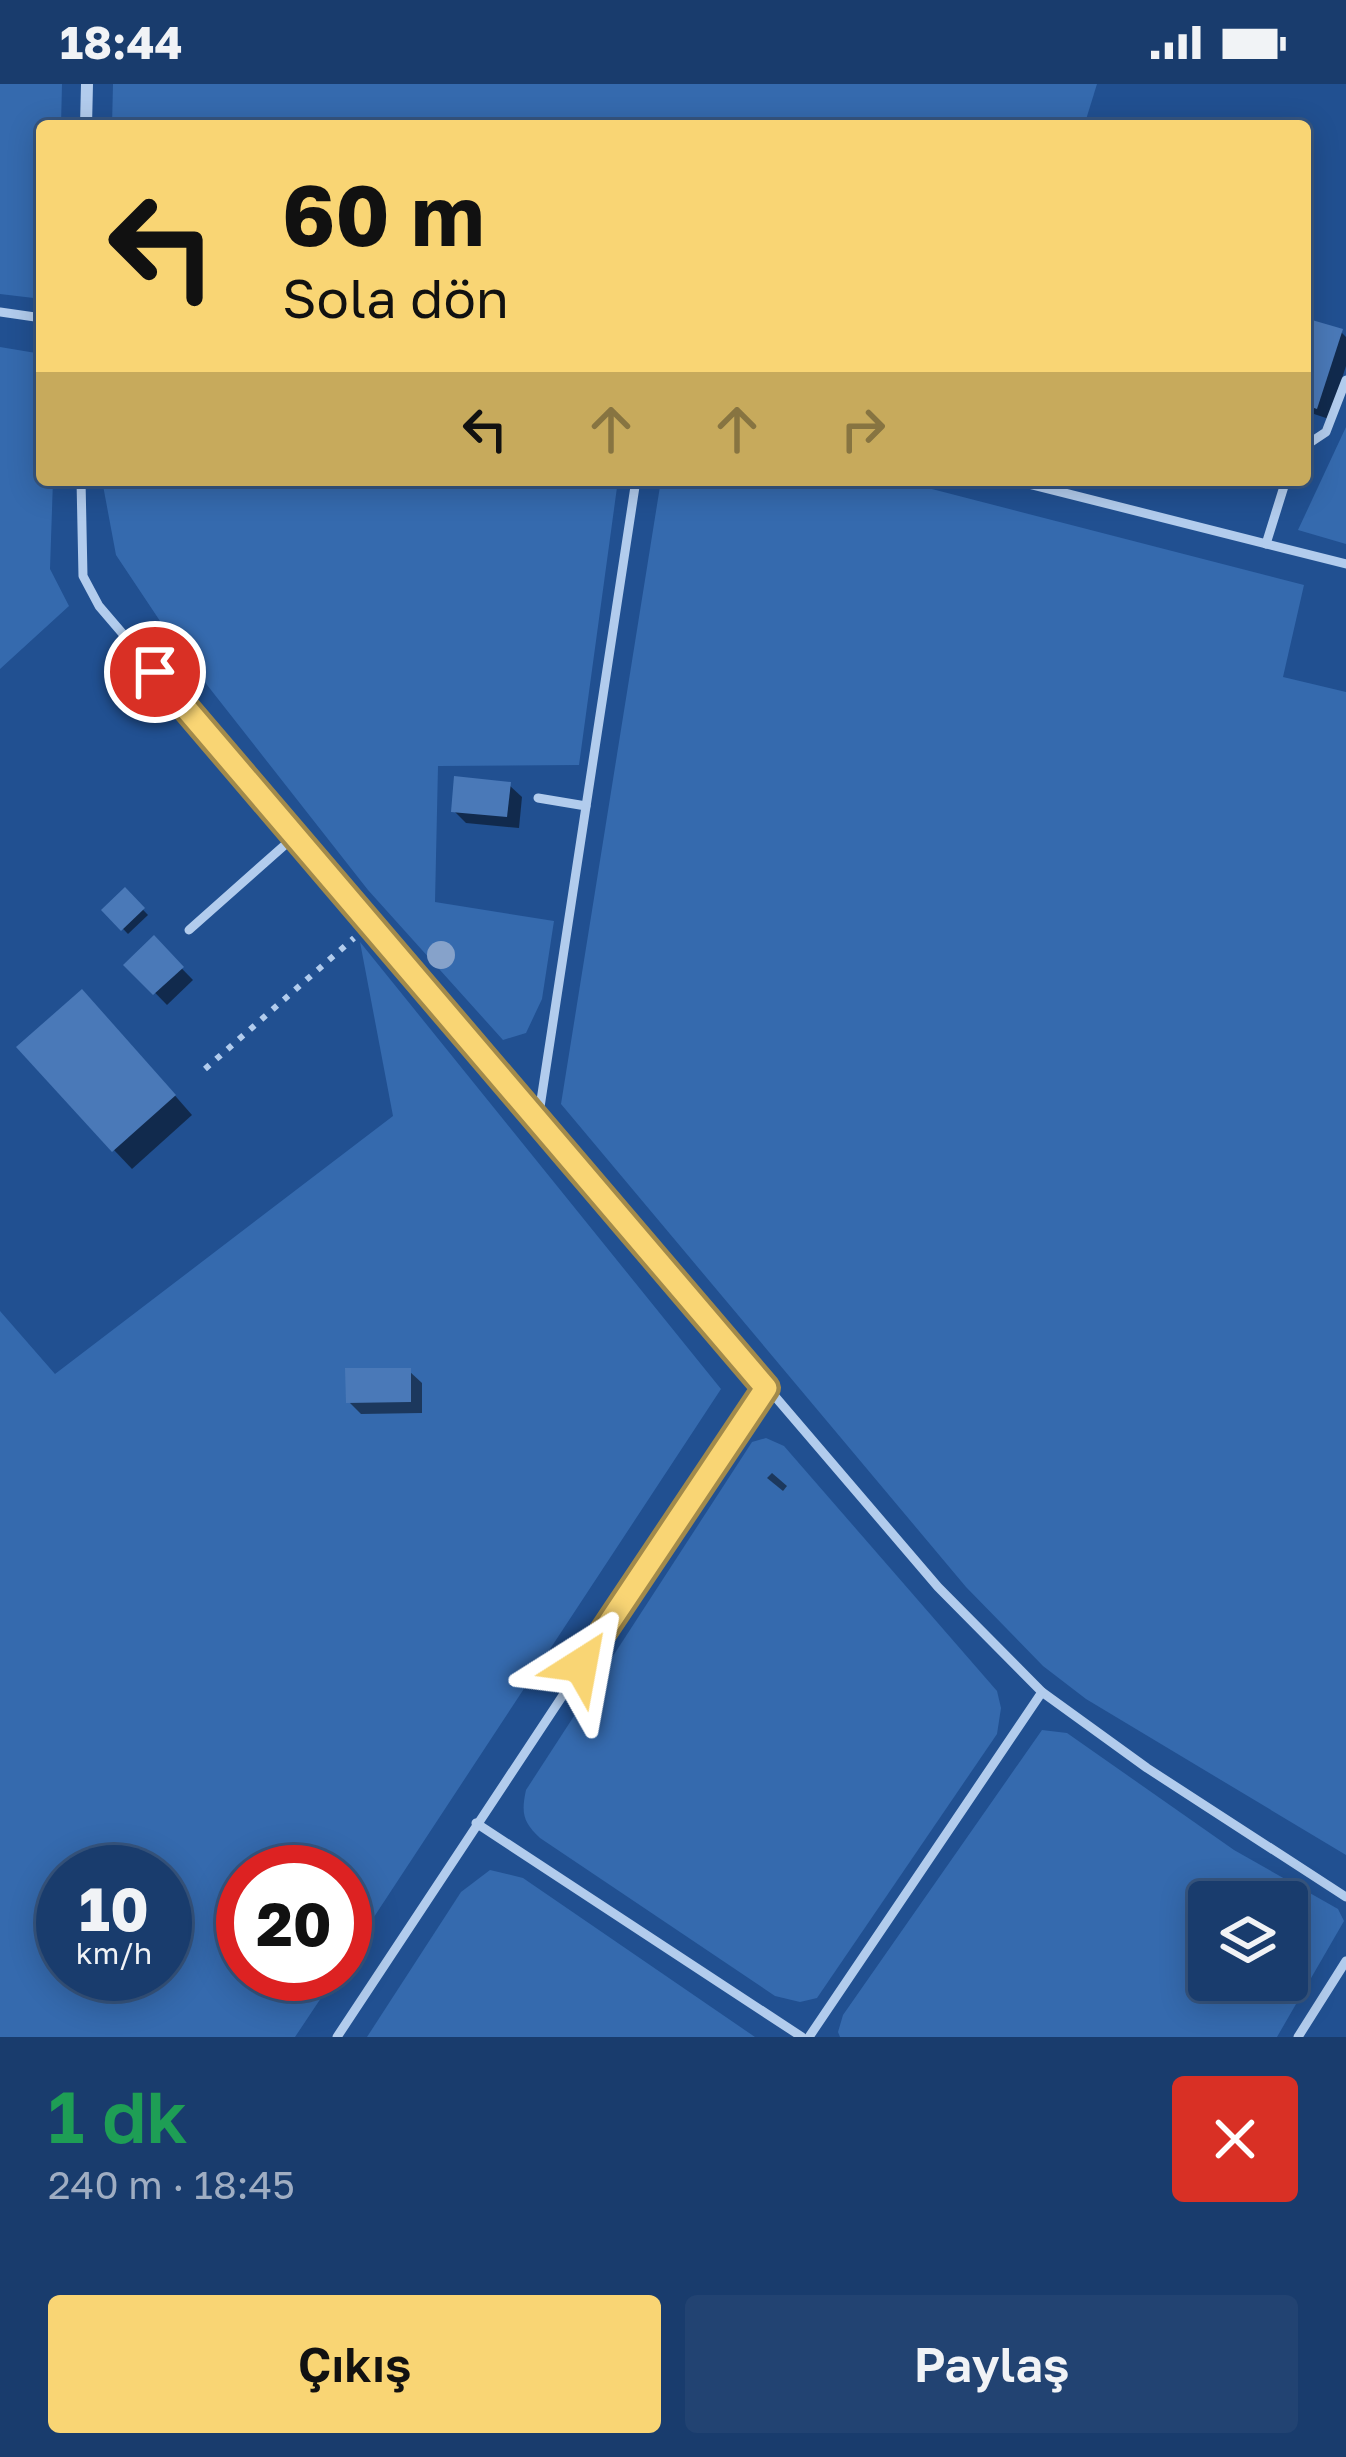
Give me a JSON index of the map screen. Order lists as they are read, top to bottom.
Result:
{
  "page": {
    "status": "18:44",
    "turn": ["60 m", "Sola dön"],
    "speed": "10 km/h",
    "limit": "20",
    "heading": ["1 dk", "240 m · 18:45"],
    "buttons": ["Çıkış", "Paylaş"]
  }
}
